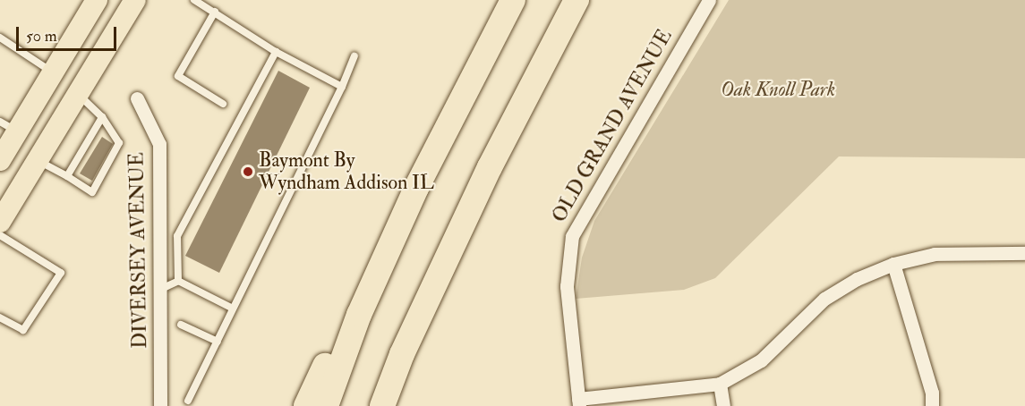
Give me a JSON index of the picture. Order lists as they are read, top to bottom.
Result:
{
  "streets": {
    "street": ["OLD GRAND AVENUE", "DIVERSEY AVENUE"]
  },
  "parks": ["Oak Knoll Park"],
  "places": ["Baymont By Wyndham Addison IL"],
  "scale_bar": "50 m"
}
